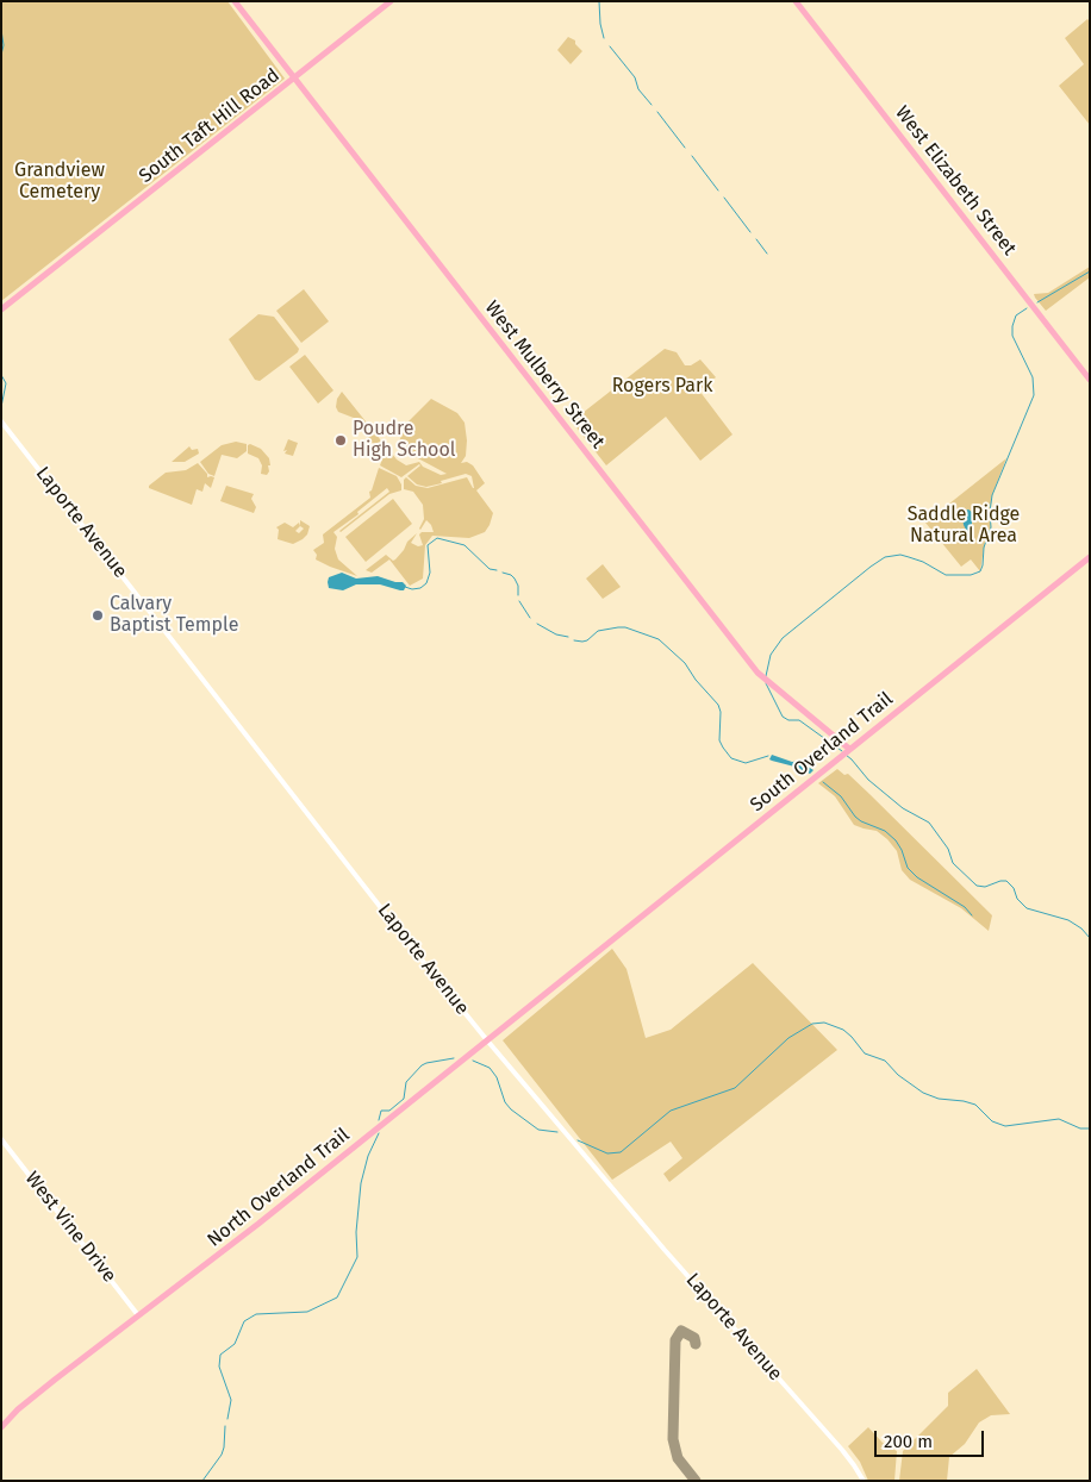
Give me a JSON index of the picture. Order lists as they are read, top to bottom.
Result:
{
  "streets": {
    "main road": [
      "South Taft Hill Road",
      "West Elizabeth Street",
      "West Mulberry Street",
      "South Overland Trail",
      "North Overland Trail"
    ],
    "street": ["Laporte Avenue", "West Vine Drive"]
  },
  "crossings": [
    ["South Taft Hill Road", "West Mulberry Street"],
    ["West Mulberry Street", "South Overland Trail"],
    ["Laporte Avenue", "North Overland Trail"],
    ["South Overland Trail", "North Overland Trail"],
    ["North Overland Trail", "West Vine Drive"]
  ],
  "parks": ["Grandview Cemetery", "Rogers Park", "Saddle Ridge Natural Area"],
  "places": ["Poudre High School", "Calvary Baptist Temple"],
  "scale_bar": "200 m"
}
